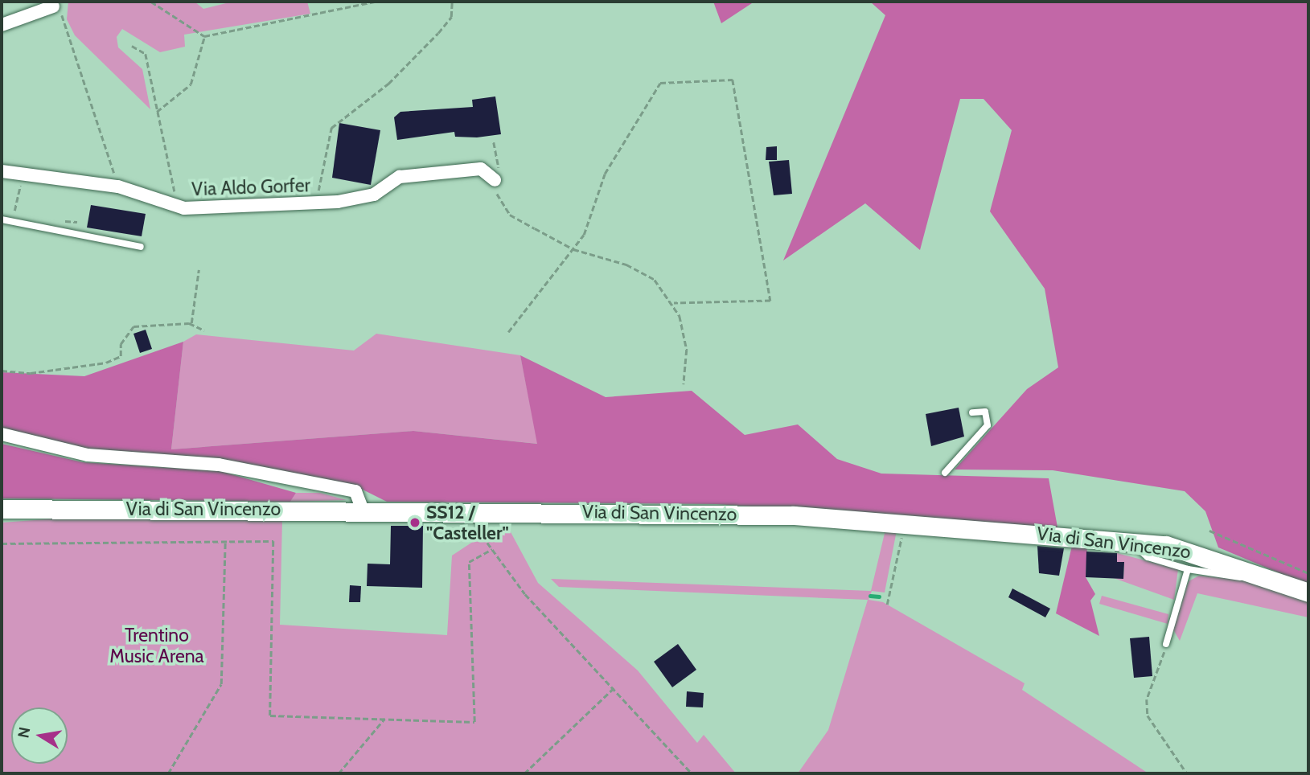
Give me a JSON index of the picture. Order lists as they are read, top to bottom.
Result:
{
  "streets": {
    "main road": ["Via di San Vincenzo"],
    "street": ["Via Aldo Gorfer"]
  },
  "parks": ["Trentino Music Arena"],
  "places": ["SS12 / \"Casteller\""],
  "north": "left"
}
